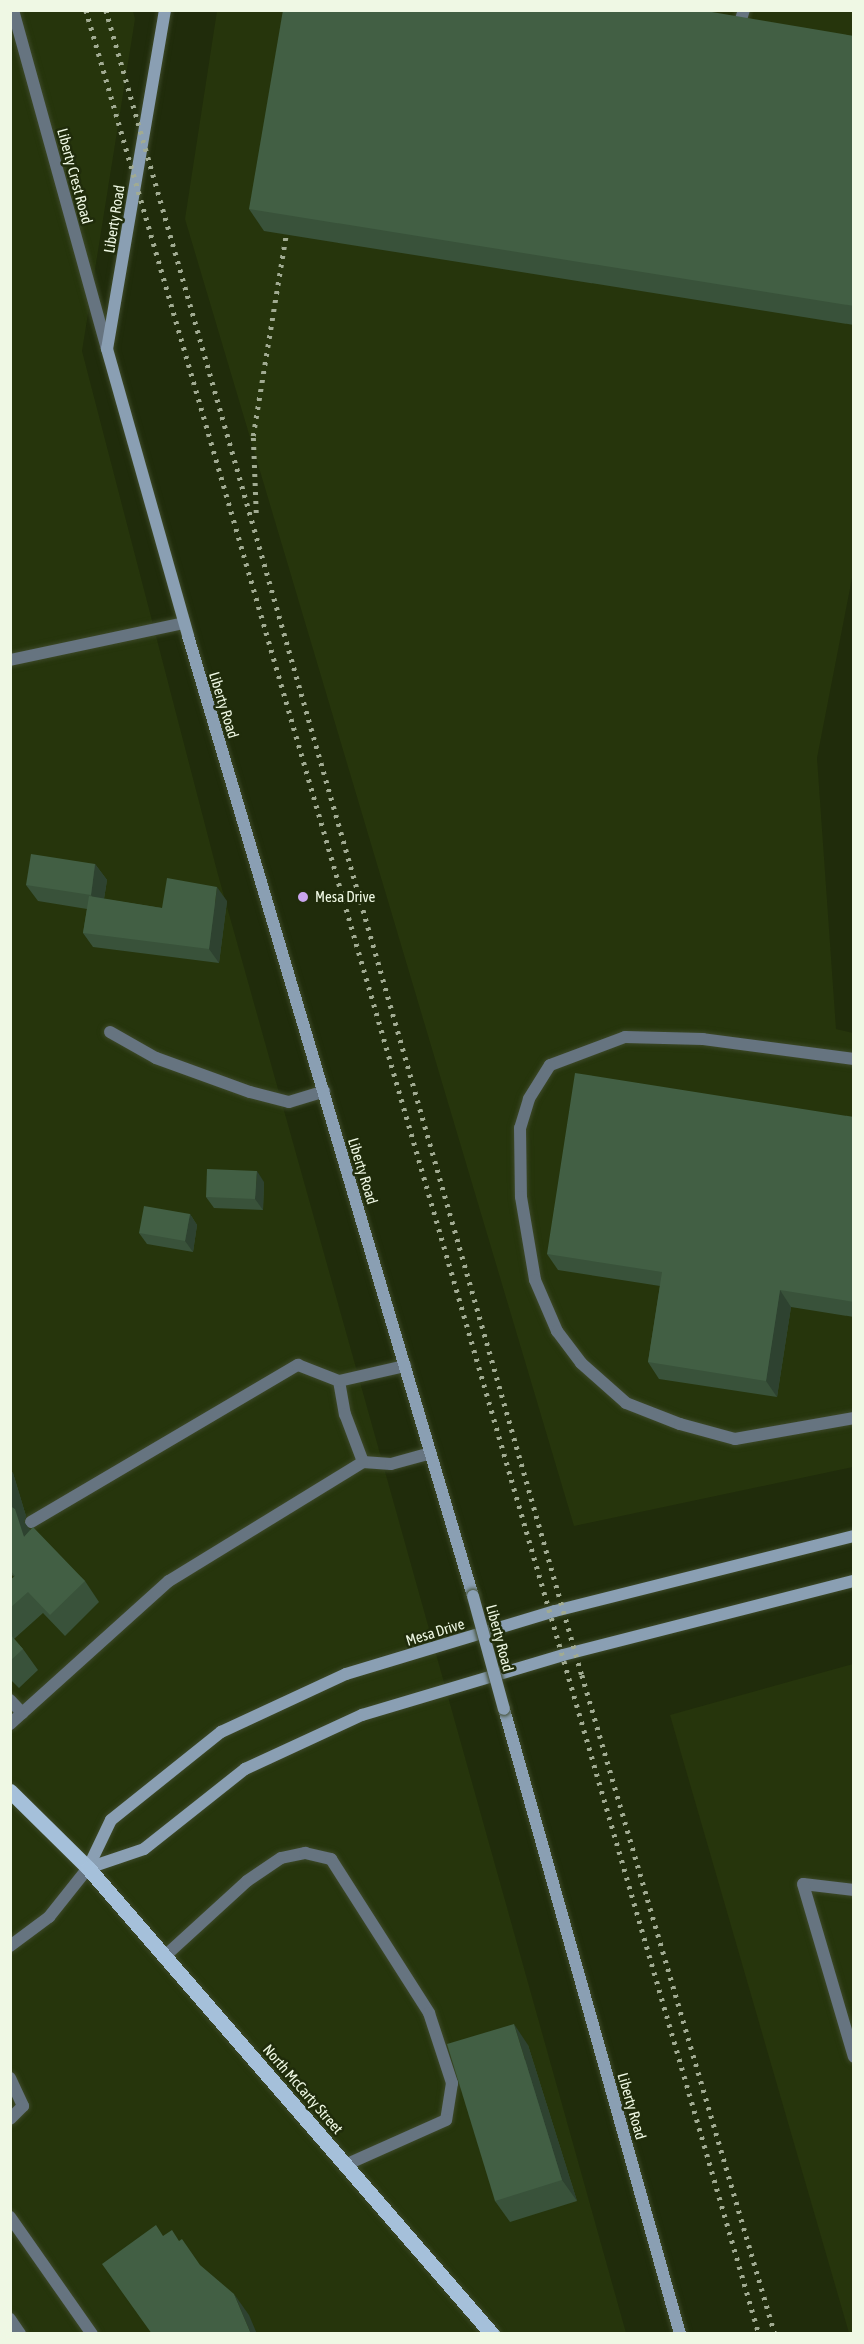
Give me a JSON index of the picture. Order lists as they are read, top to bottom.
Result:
{
  "streets": {
    "main road": ["Liberty Road", "Mesa Drive", "North McCarty Street"],
    "street": ["Liberty Crest Road"]
  },
  "crossings": [
    ["Liberty Crest Road", "Liberty Road"],
    ["Mesa Drive", "North McCarty Street"]
  ],
  "places": ["Mesa Drive"]
}
